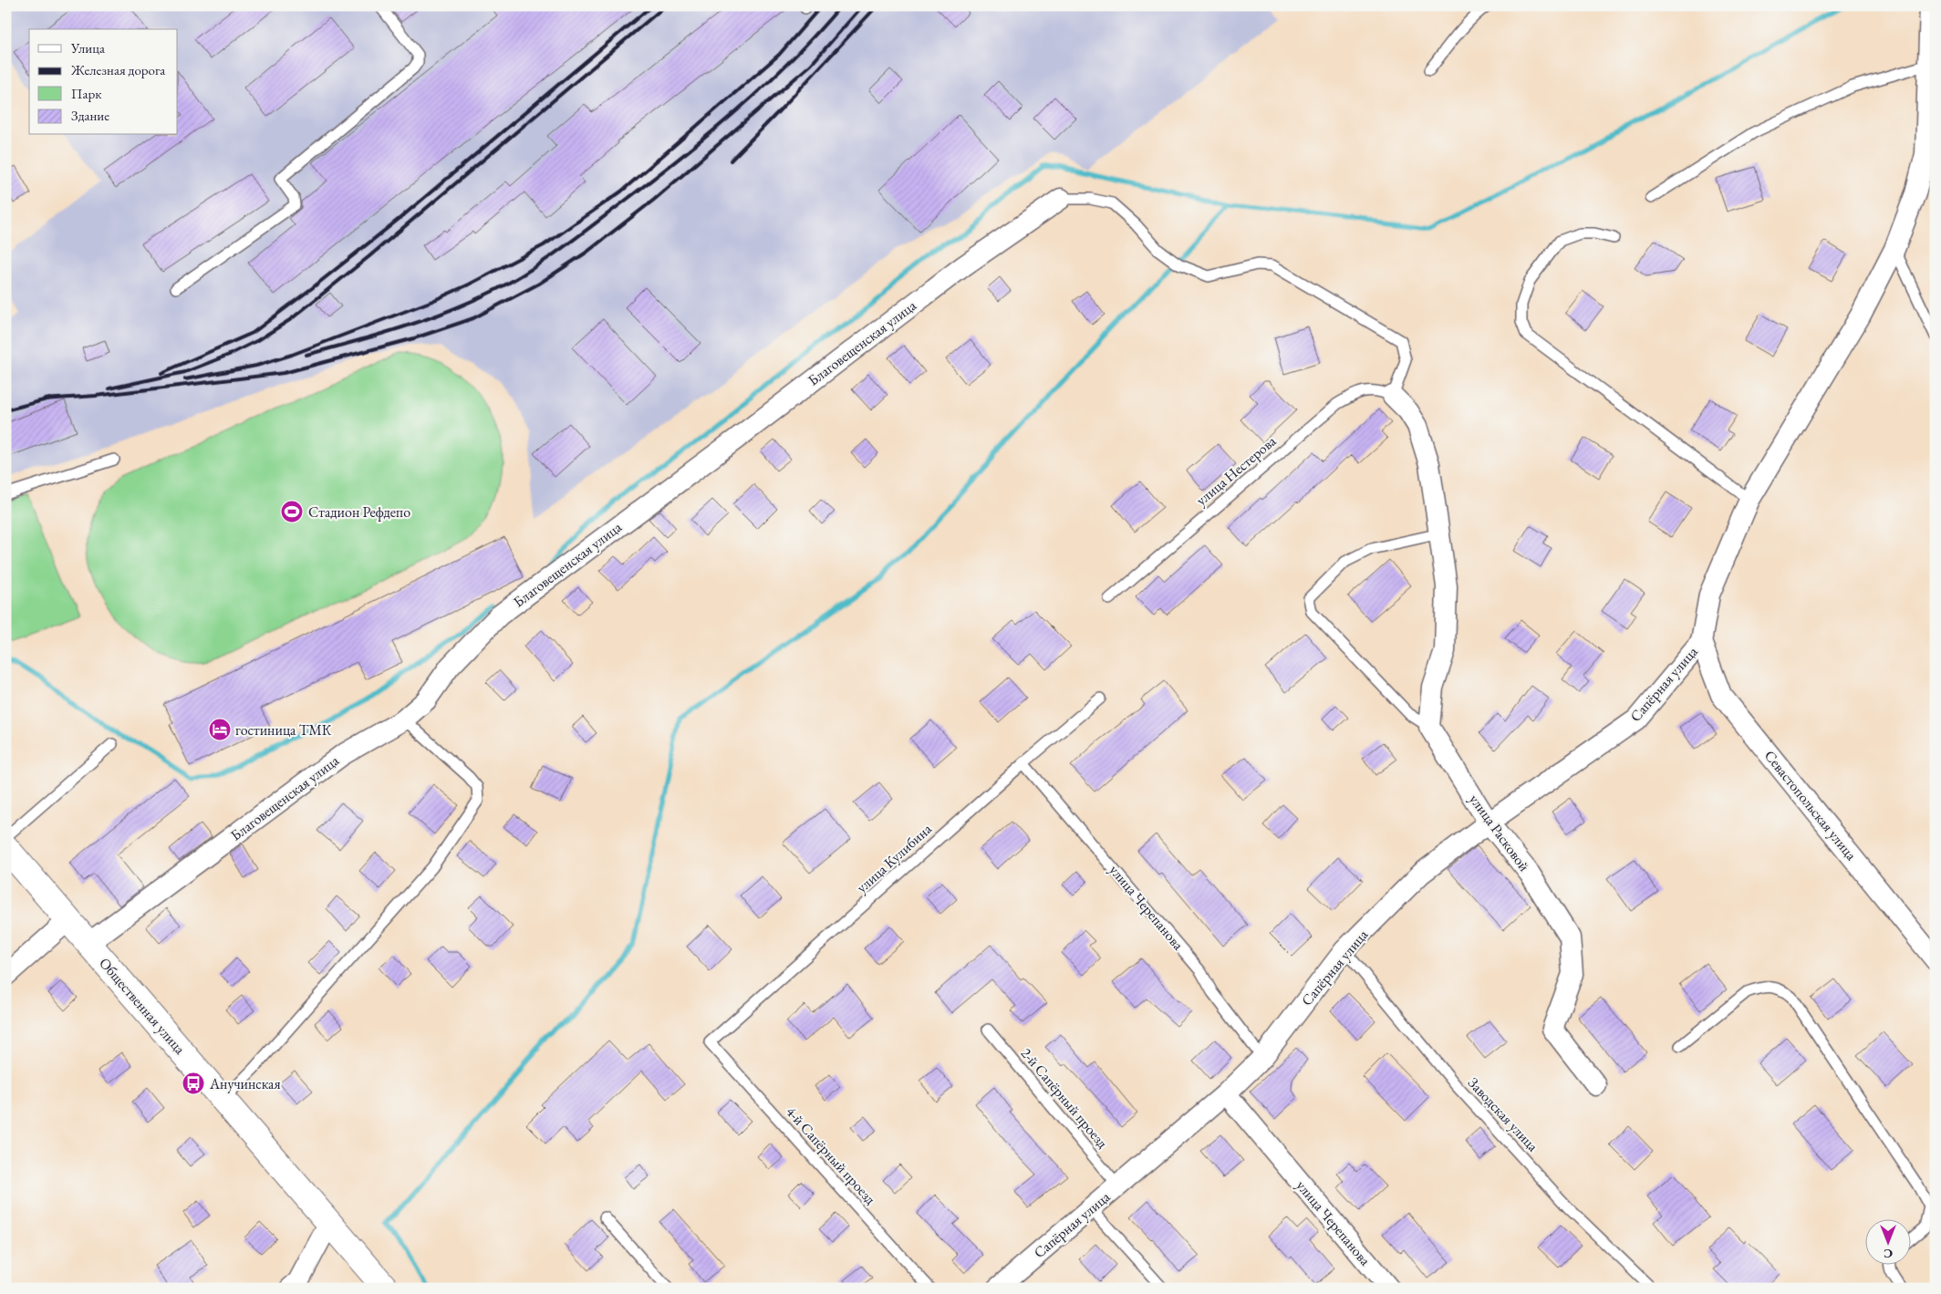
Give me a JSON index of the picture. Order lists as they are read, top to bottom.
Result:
{
  "streets": {
    "main road": ["Общественная улица"],
    "street": [
      "Благовещенская улица",
      "Сапёрная улица",
      "Севастопольская улица",
      "улица Расковой",
      "улица Черепанова"
    ],
    "lane": [
      "улица Нестерова",
      "улица Кулибина",
      "2-й Сапёрный проезд",
      "Заводская улица",
      "4-й Сапёрный проезд"
    ]
  },
  "crossings": [
    ["Благовещенская улица", "Общественная улица"],
    ["Сапёрная улица", "Севастопольская улица"],
    ["Сапёрная улица", "улица Расковой"],
    ["Сапёрная улица", "улица Черепанова"],
    ["Сапёрная улица", "2-й Сапёрный проезд"],
    ["Сапёрная улица", "Заводская улица"],
    ["улица Кулибина", "улица Черепанова"],
    ["улица Кулибина", "4-й Сапёрный проезд"]
  ],
  "places": {
    "sports": ["Стадион Рефдепо"],
    "hotel": ["гостиница ТМК"],
    "bus stop": ["Анучинская"]
  },
  "legend": [
    "Улица",
    "Железная дорога",
    "Парк",
    "Здание"
  ],
  "north": "bottom"
}
